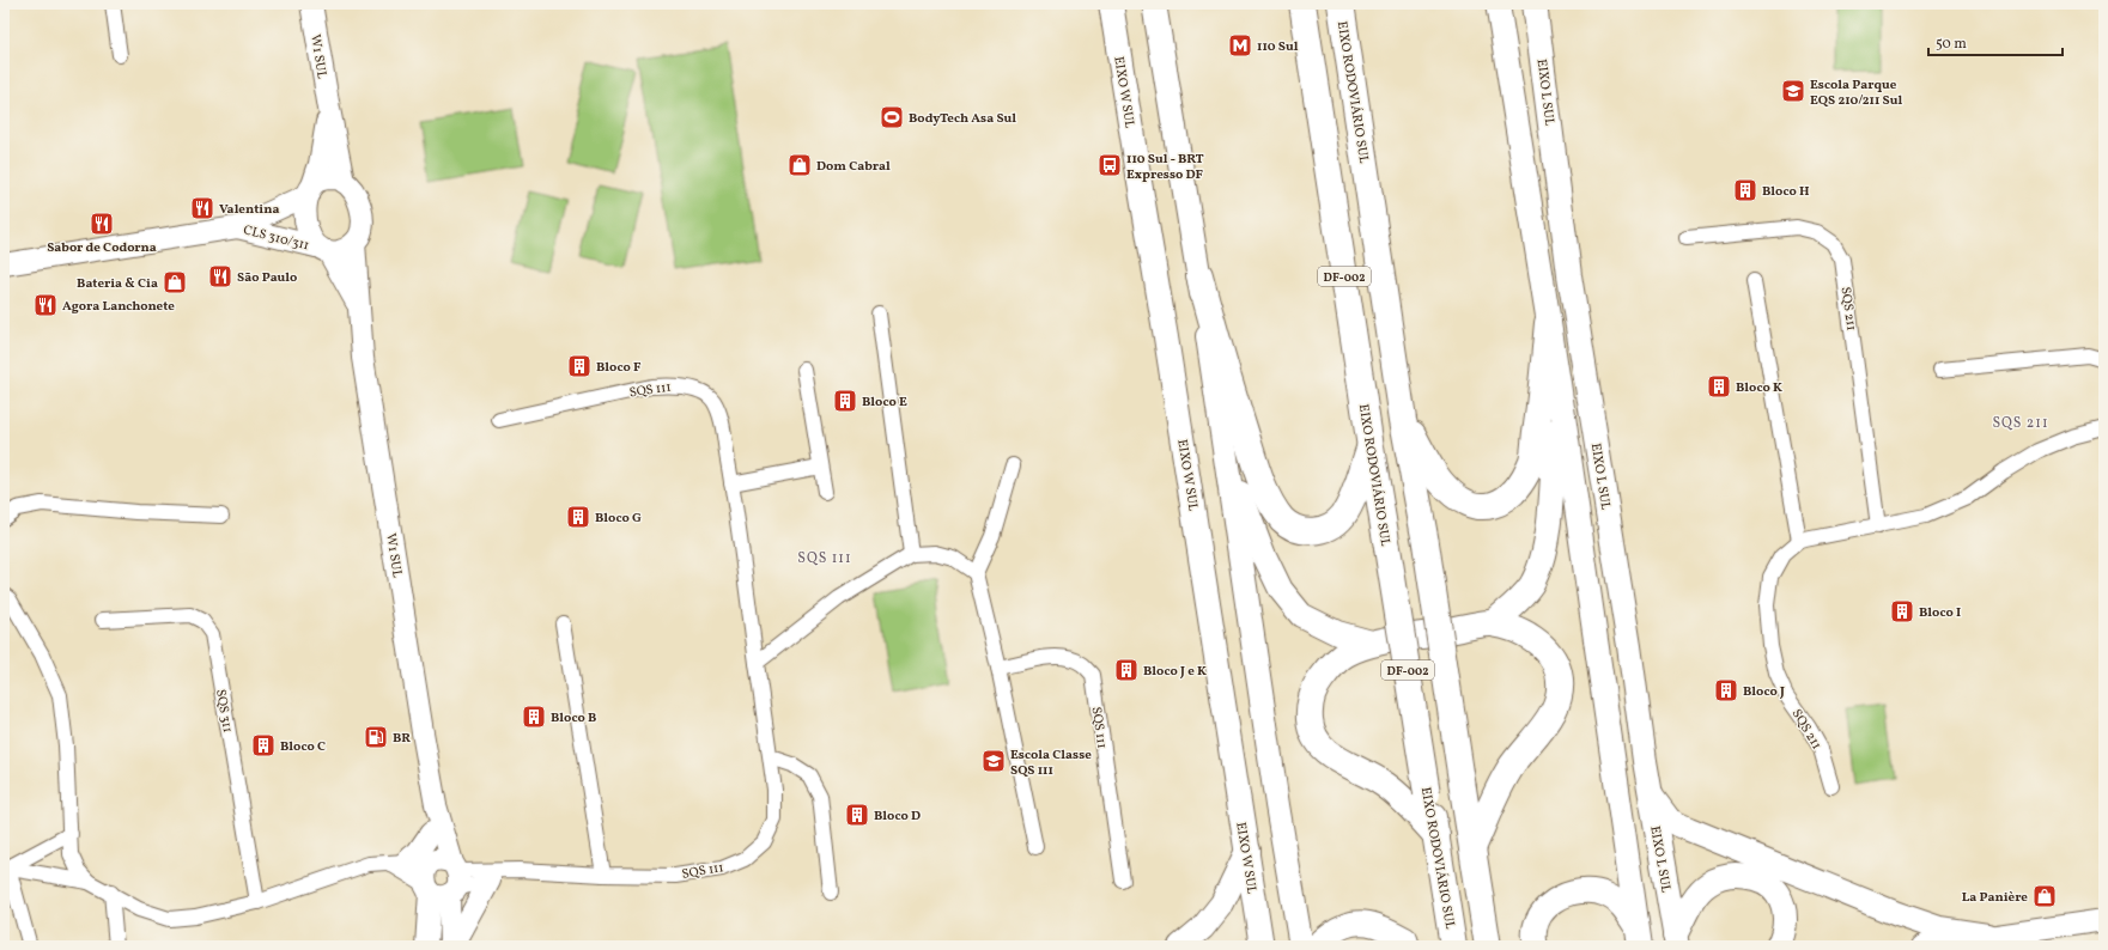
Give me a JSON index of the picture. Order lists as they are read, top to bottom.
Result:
{
  "streets": {
    "highway": ["EIXO RODOVIÁRIO SUL", "DF-002"],
    "main road": ["EIXO W SUL", "EIXO L SUL"],
    "street": [
      "W1 SUL",
      "CLS 310/311",
      "SQS 211",
      "SQS 111",
      "SQS 311"
    ]
  },
  "crossings": [
    ["W1 SUL", "CLS 310/311"],
    ["W1 SUL", "SQS 111"]
  ],
  "districts": ["SQS 211", "SQS 111"],
  "places": {
    "metro station": ["110 Sul"],
    "school or university": ["Escola Parque EQS 210/211 Sul", "Escola Classe SQS 111"],
    "sports": ["BodyTech Asa Sul"],
    "shop": ["Dom Cabral", "Bateria & Cia", "La Panière"],
    "bus stop": ["110 Sul - BRT Expresso DF"],
    "building": [
      "Bloco H",
      "Bloco F",
      "Bloco K",
      "Bloco E",
      "Bloco G",
      "Bloco I",
      "Bloco J e K",
      "Bloco J",
      "Bloco B",
      "Bloco C",
      "Bloco D"
    ],
    "restaurant": [
      "Valentina",
      "Sabor de Codorna",
      "São Paulo",
      "Agora Lanchonete"
    ],
    "fuel station": ["BR"]
  },
  "scale_bar": "50 m"
}
